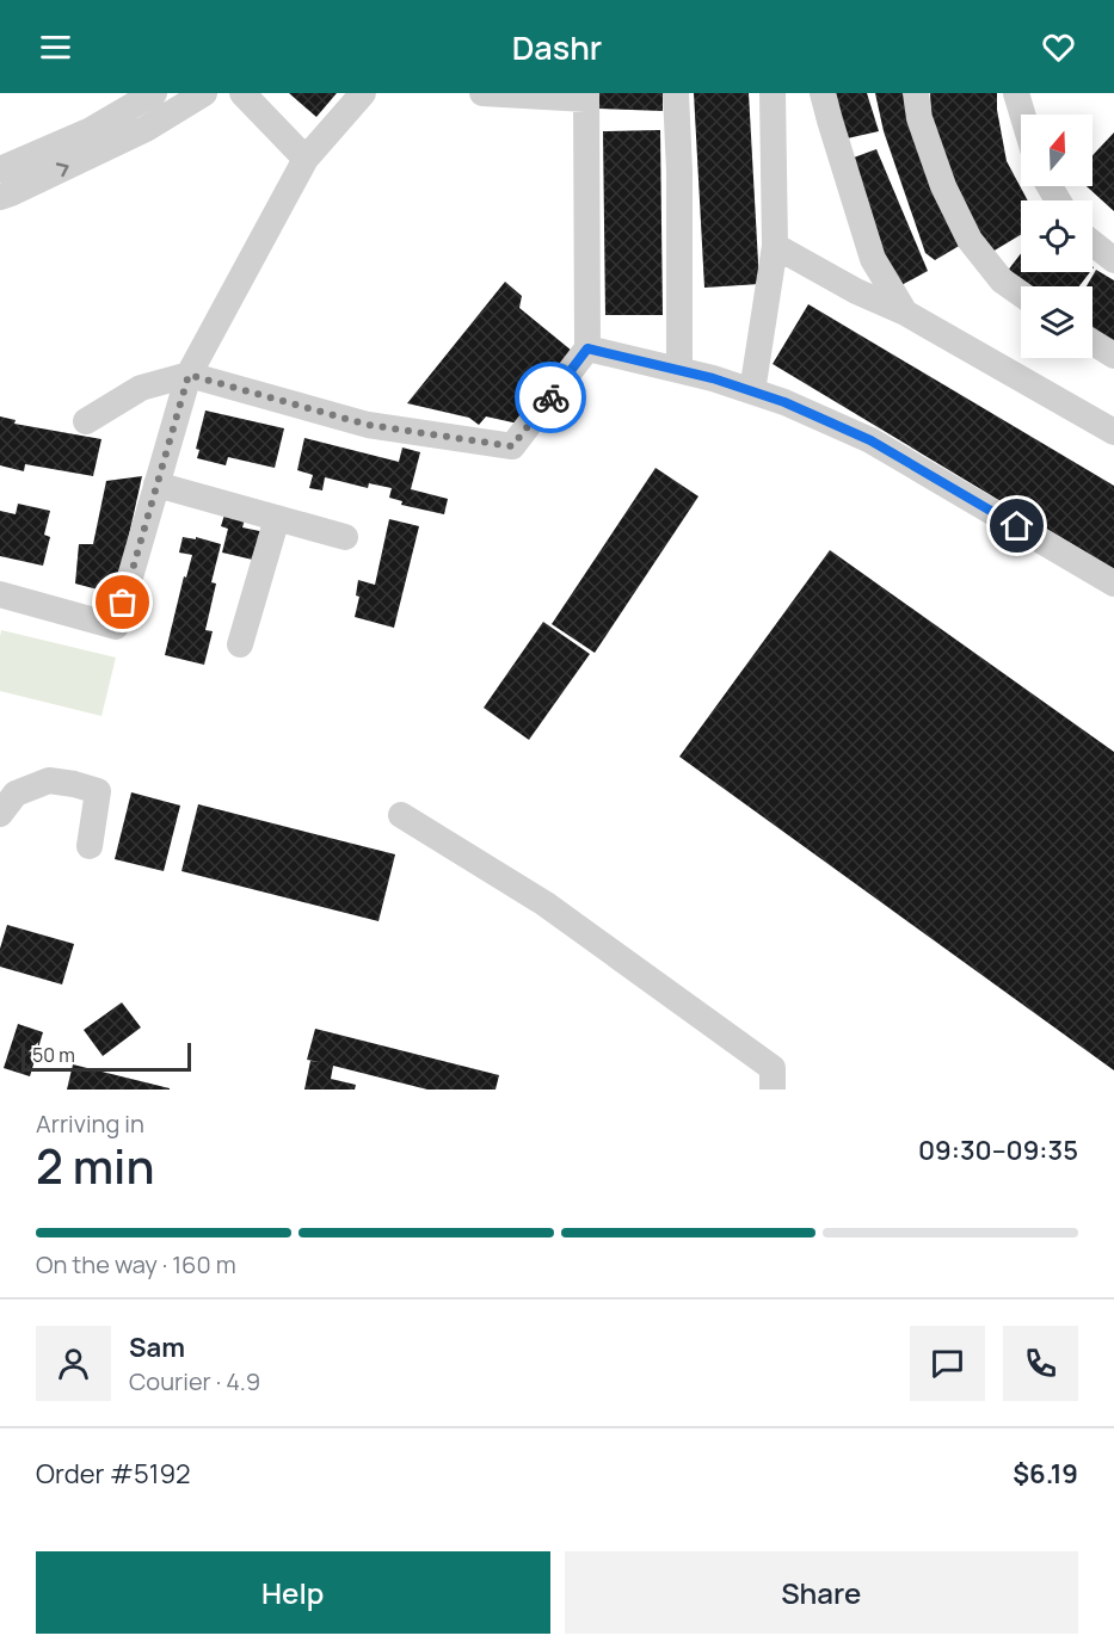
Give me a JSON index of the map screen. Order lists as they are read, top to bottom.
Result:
{
  "scale_bar": "50 m",
  "north": "top",
  "page": {
    "header": "Dashr",
    "scale": "50 m",
    "heading": ["2 min", "Arriving in", "09:30–09:35"],
    "panel": [
      "Sam",
      "Courier · 4.9",
      "Order #5192",
      "$6.19"
    ],
    "bar": "On the way · 160 m",
    "buttons": ["Help", "Share"]
  }
}
